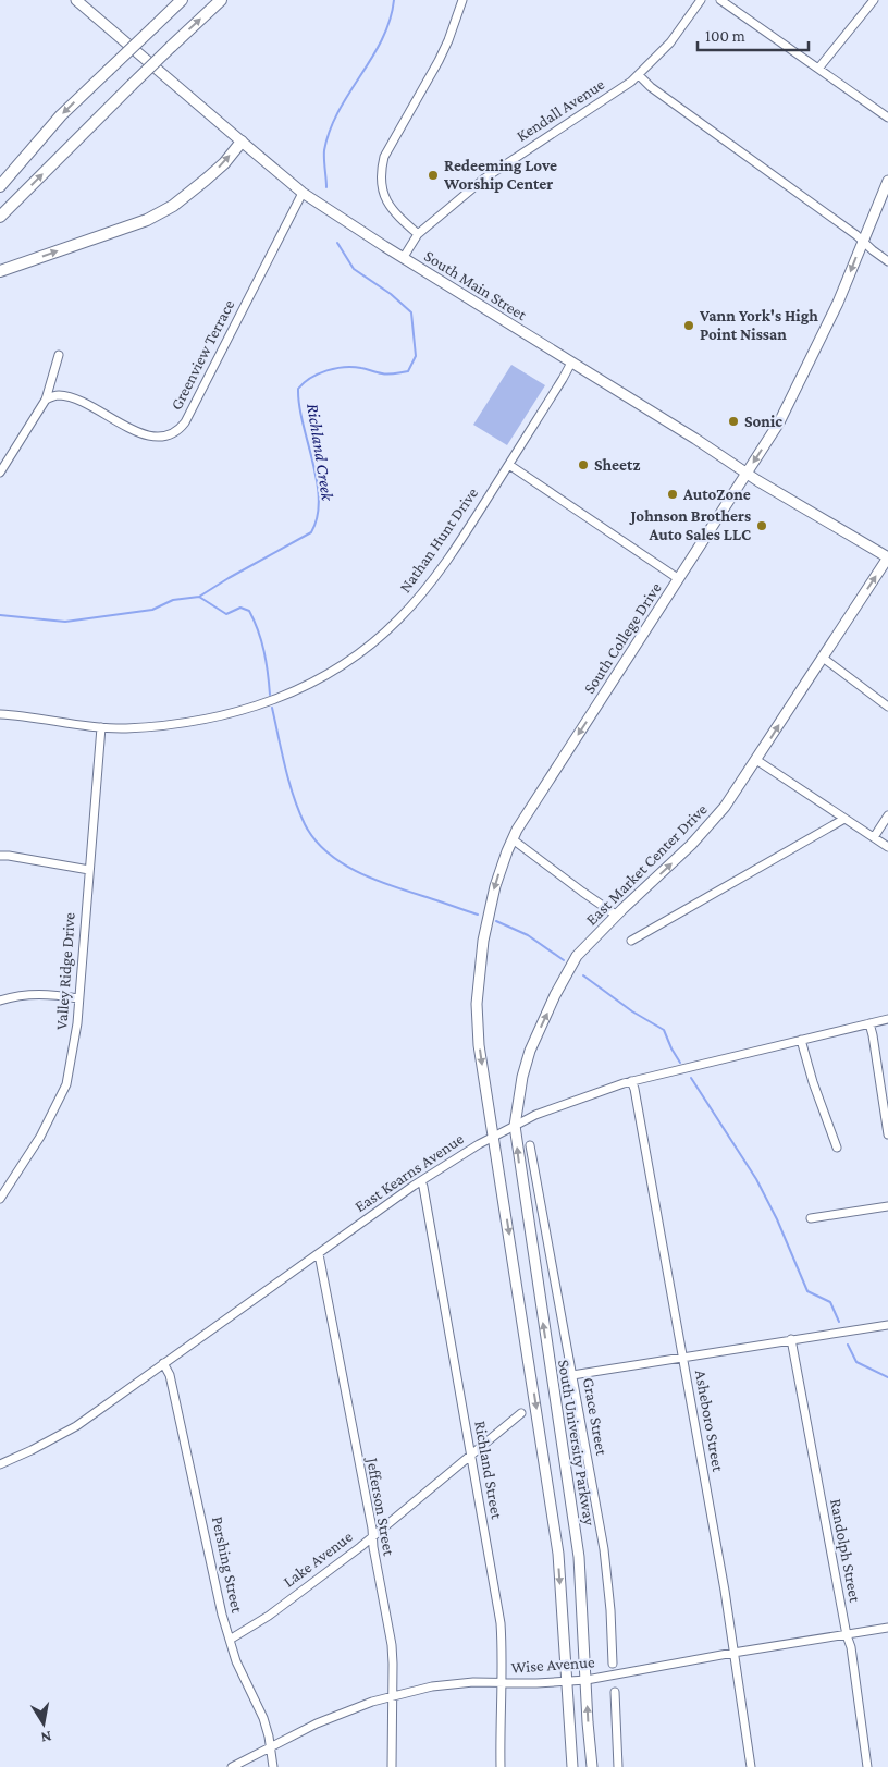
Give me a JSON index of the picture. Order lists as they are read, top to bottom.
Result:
{
  "streets": {
    "main road": [
      "South Main Street",
      "South College Drive",
      "East Market Center Drive",
      "South University Parkway"
    ],
    "street": [
      "Kendall Avenue",
      "Greenview Terrace",
      "Nathan Hunt Drive",
      "Valley Ridge Drive",
      "East Kearns Avenue",
      "Grace Street",
      "Asheboro Street",
      "Richland Street",
      "Jefferson Street",
      "Randolph Street",
      "Lake Avenue",
      "Pershing Street",
      "Wise Avenue"
    ]
  },
  "crossings": [
    ["Kendall Avenue", "South Main Street"],
    ["South Main Street", "Greenview Terrace"],
    ["South Main Street", "Nathan Hunt Drive"],
    ["South Main Street", "South College Drive"],
    ["South Main Street", "East Market Center Drive"],
    ["Nathan Hunt Drive", "Valley Ridge Drive"],
    ["South College Drive", "East Kearns Avenue"],
    ["South College Drive", "South University Parkway"],
    ["East Market Center Drive", "East Kearns Avenue"],
    ["East Market Center Drive", "South University Parkway"],
    ["East Kearns Avenue", "Asheboro Street"],
    ["East Kearns Avenue", "South University Parkway"],
    ["East Kearns Avenue", "Richland Street"],
    ["East Kearns Avenue", "Jefferson Street"],
    ["East Kearns Avenue", "Pershing Street"],
    ["Asheboro Street", "Wise Avenue"],
    ["South University Parkway", "Wise Avenue"],
    ["Richland Street", "Lake Avenue"],
    ["Richland Street", "Wise Avenue"],
    ["Jefferson Street", "Lake Avenue"],
    ["Jefferson Street", "Wise Avenue"],
    ["Randolph Street", "Wise Avenue"],
    ["Lake Avenue", "Pershing Street"],
    ["Pershing Street", "Wise Avenue"]
  ],
  "one_way": ["South College Drive", "East Market Center Drive"],
  "water": ["Richland Creek"],
  "places": [
    "Redeeming Love Worship Center",
    "Vann York's High Point Nissan",
    "Sonic",
    "Sheetz",
    "AutoZone",
    "Johnson Brothers Auto Sales LLC"
  ],
  "scale_bar": "100 m",
  "north": "bottom"
}
